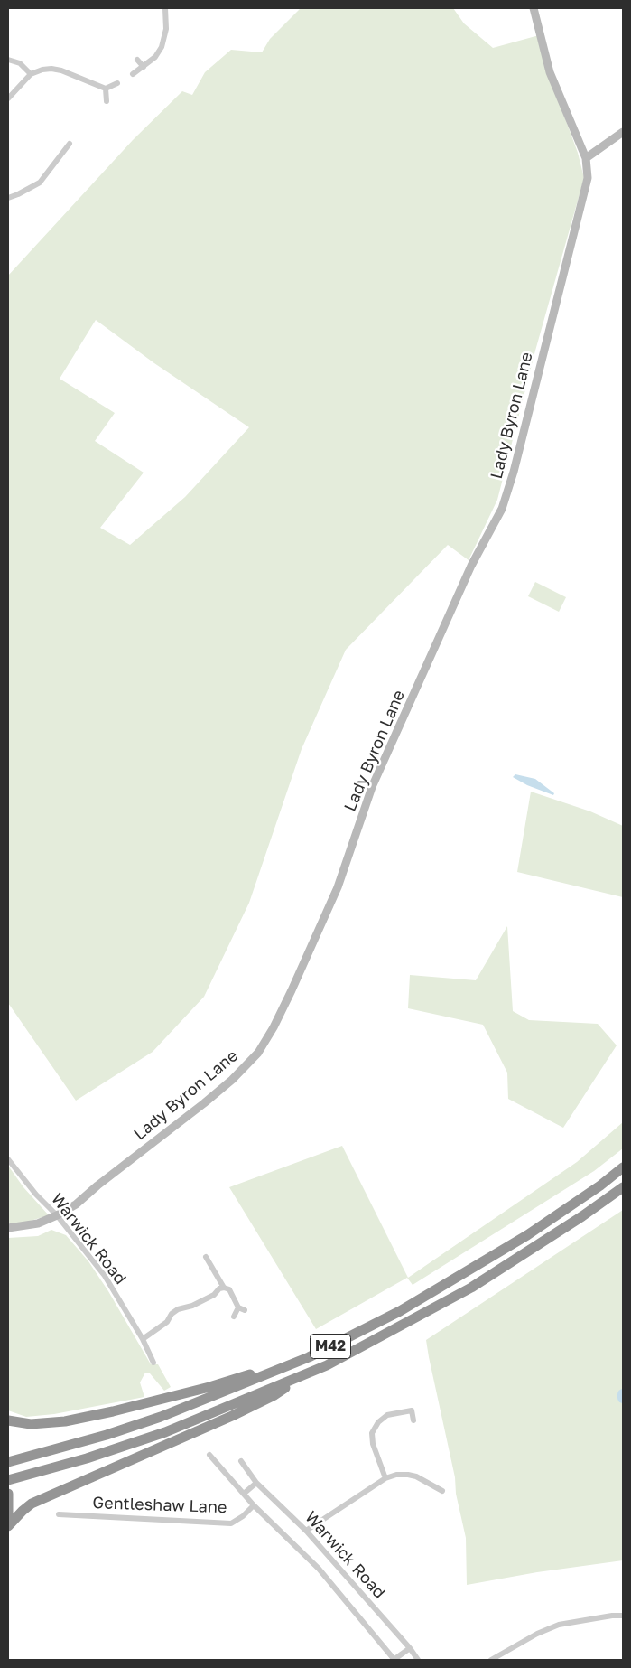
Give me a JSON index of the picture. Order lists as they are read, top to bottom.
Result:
{
  "streets": {
    "highway": ["M42"],
    "street": ["Lady Byron Lane", "Warwick Road", "Gentleshaw Lane"]
  },
  "crossings": [
    ["Lady Byron Lane", "Warwick Road"],
    ["Warwick Road", "Gentleshaw Lane"]
  ]
}
